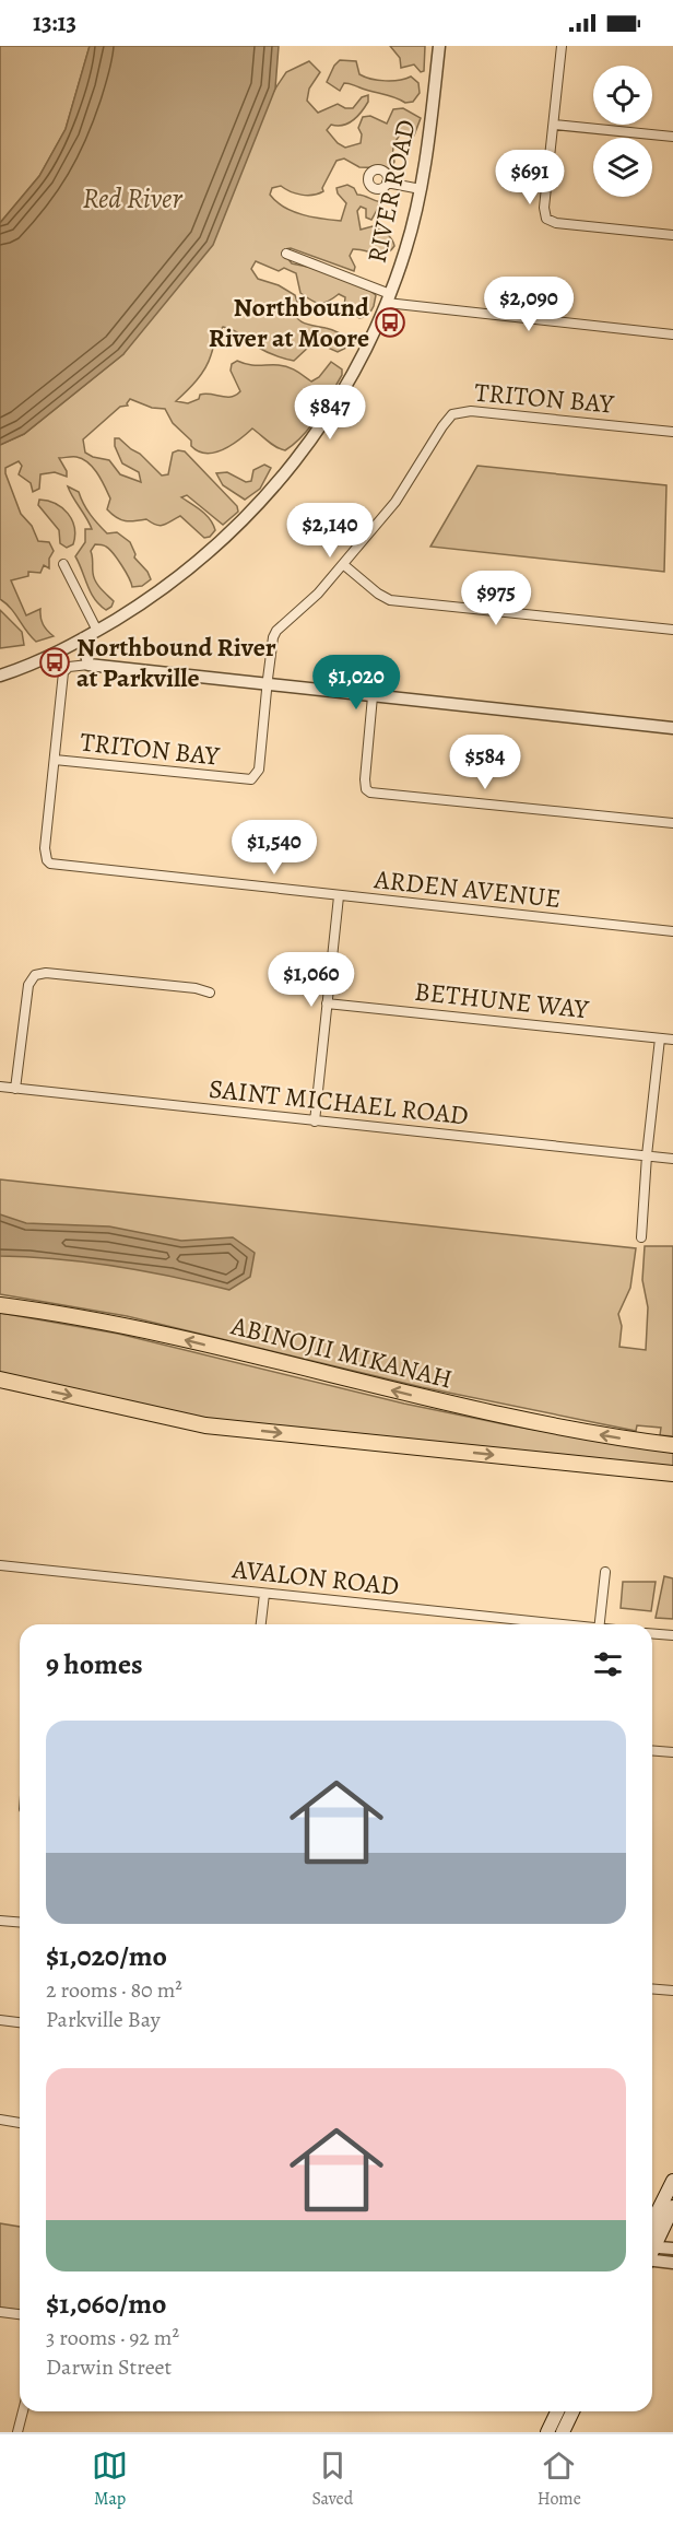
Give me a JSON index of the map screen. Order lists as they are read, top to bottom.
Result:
{
  "streets": {
    "main road": ["ABINOJII MIKANAH"],
    "street": [
      "RIVER ROAD",
      "TRITON BAY",
      "ARDEN AVENUE",
      "BETHUNE WAY",
      "SAINT MICHAEL ROAD",
      "AVALON ROAD"
    ]
  },
  "crossings": [
    ["TRITON BAY", "ARDEN AVENUE"]
  ],
  "water": ["Red River"],
  "places": {
    "bus stop": ["Northbound River at Moore", "Northbound River at Parkville"]
  },
  "page": {
    "status": "13:13",
    "price": [
      "$691",
      "$2,090",
      "$847",
      "$2,140",
      "$975",
      "$1,020",
      "$584",
      "$1,540",
      "$1,060"
    ],
    "heading": "9 homes",
    "list": [
      {
        "name": "$1,020/mo",
        "note": "2 rooms · 80 m² · Parkville Bay"
      },
      {
        "name": "$1,060/mo",
        "note": "3 rooms · 92 m² · Darwin Street"
      }
    ],
    "tabs": ["Map", "Saved", "Home"]
  }
}
